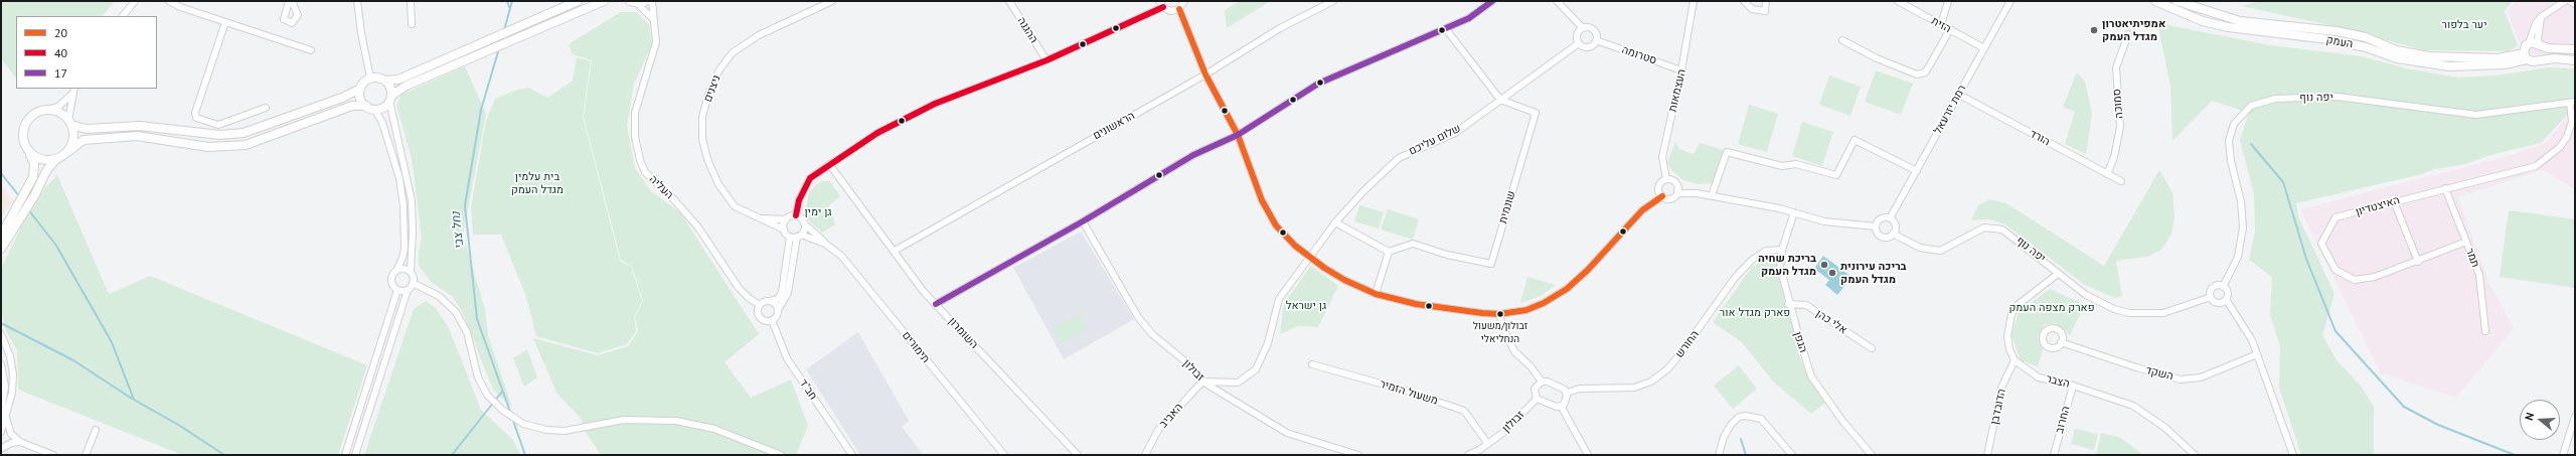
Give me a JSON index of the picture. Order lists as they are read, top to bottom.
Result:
{
  "streets": {
    "main road": ["העמק"],
    "street": [
      "הזית",
      "ההגנה",
      "סטרומה",
      "ניצנים",
      "העצמאות",
      "יפה נוף",
      "סמוכה",
      "רמת יזרעאל",
      "הראשונים",
      "הורד",
      "שלום עליכם",
      "העליה",
      "האיצטדיון",
      "שונמית",
      "תמר",
      "אלי כהן",
      "השומרון",
      "הגפן",
      "החורש",
      "תימורים",
      "זבולון",
      "השקד",
      "הצבר",
      "חב\"ד",
      "משעול הזמיר",
      "הדובדבן",
      "האביב",
      "החרוב"
    ]
  },
  "crossings": [
    ["הזית", "רמת יזרעאל"],
    ["סטרומה", "העצמאות"],
    ["סטרומה", "שלום עליכם"],
    ["ניצנים", "תימורים"],
    ["יפה נוף", "רמת יזרעאל"],
    ["יפה נוף", "האיצטדיון"],
    ["סמוכה", "הורד"],
    ["רמת יזרעאל", "הורד"],
    ["הראשונים", "השומרון"],
    ["שלום עליכם", "שונמית"],
    ["שלום עליכם", "זבולון"],
    ["שלום עליכם", "האביב"],
    ["העליה", "חב\"ד"],
    ["האיצטדיון", "תמר"],
    ["אלי כהן", "הגפן"],
    ["הגפן", "החורש"],
    ["החורש", "זבולון"],
    ["זבולון", "משעול הזמיר"],
    ["זבולון", "האביב"],
    ["הצבר", "הדובדבן"],
    ["הצבר", "החרוב"]
  ],
  "water": ["נחל צבי"],
  "parks": [
    "יער בלפור",
    "בית עלמין מגדל העמק",
    "גן ימין",
    "גן ישראל",
    "פארק מצפה העמק",
    "פארק מגדל אור"
  ],
  "places": [
    "אמפיתיאטרון מגדל העמק",
    "בריכת שחיה מגדל העמק",
    "בריכה עירונית מגדל העמק",
    "זבולון/משעול הנחליאלי"
  ],
  "lines": ["transit line 17", "transit line 40", "transit line 20"],
  "legend": ["20", "40", "17"],
  "north": "left"
}
